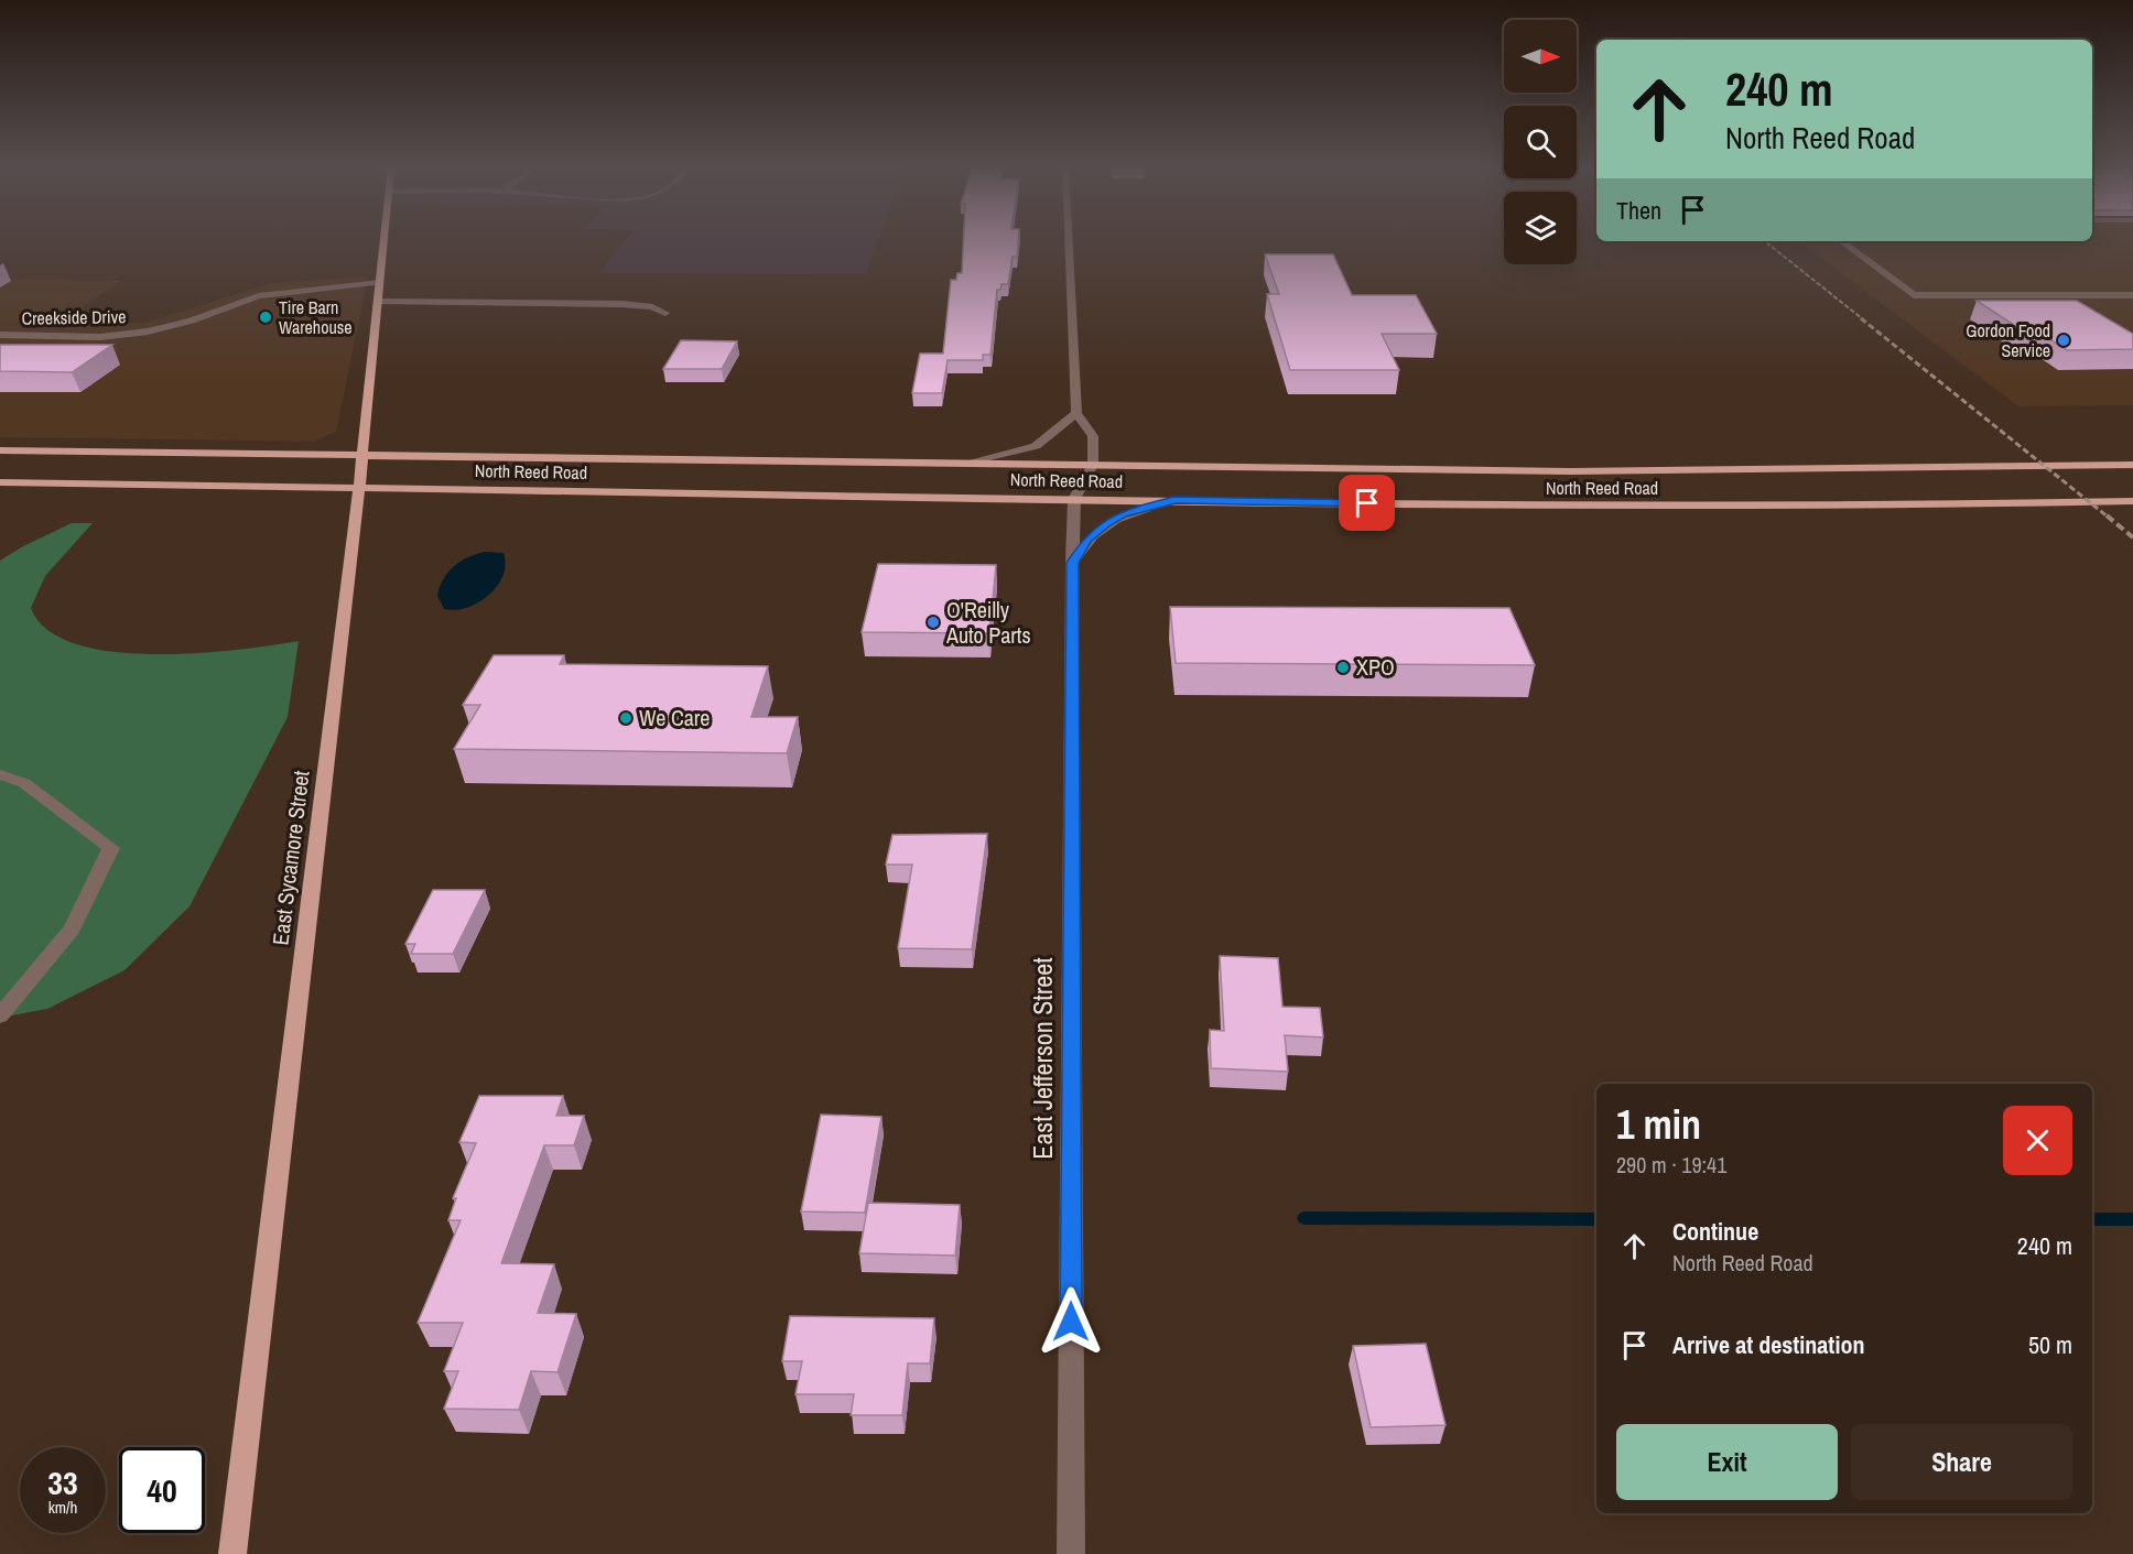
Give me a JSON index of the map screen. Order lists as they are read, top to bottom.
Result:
{
  "streets": {
    "main road": ["North Reed Road", "East Sycamore Street"],
    "street": ["Creekside Drive", "East Jefferson Street"]
  },
  "crossings": [
    ["Creekside Drive", "East Sycamore Street"],
    ["North Reed Road", "East Sycamore Street"],
    ["North Reed Road", "East Jefferson Street"]
  ],
  "places": [
    "Tire Barn Warehouse",
    "Gordon Food Service",
    "O'Reilly Auto Parts",
    "XPO",
    "We Care"
  ],
  "north": "right",
  "page": {
    "turn": ["240 m", "North Reed Road"],
    "then": "Then",
    "heading": ["1 min", "290 m · 19:41"],
    "list": [
      {
        "name": "Continue",
        "note": "North Reed Road",
        "value": "240 m"
      },
      {
        "name": "Arrive at destination",
        "value": "50 m"
      }
    ],
    "buttons": ["Exit", "Share"],
    "speed": "33 km/h",
    "limit": "40"
  }
}
